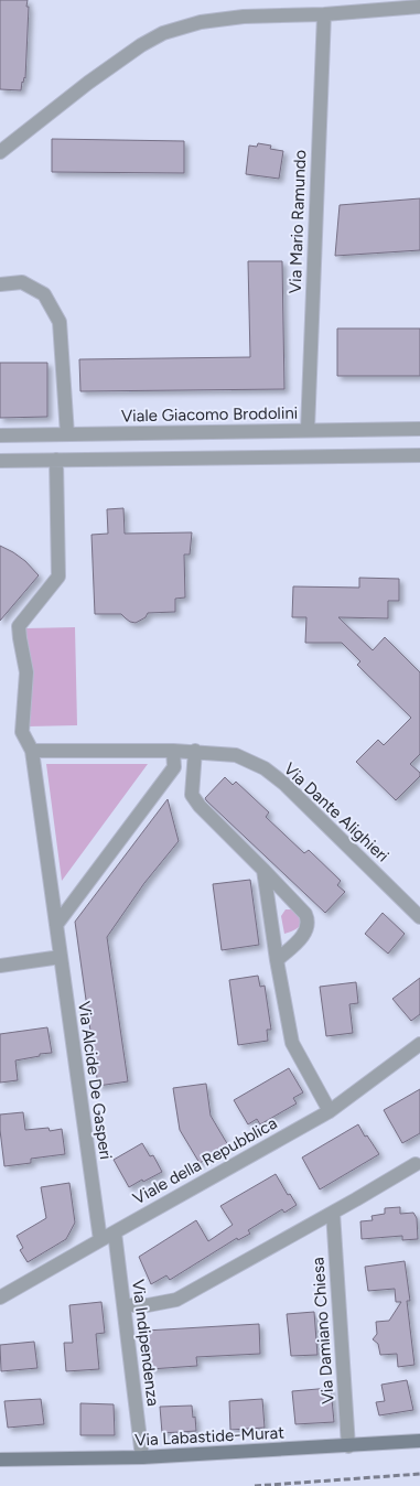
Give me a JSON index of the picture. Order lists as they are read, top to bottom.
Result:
{
  "streets": {
    "street": [
      "Via Mario Ramundo",
      "Viale Giacomo Brodolini",
      "Via Dante Alighieri",
      "Via Alcide De Gasperi",
      "Viale della Repubblica",
      "Via Damiano Chiesa",
      "Via Indipendenza",
      "Via Labastide-Murat"
    ]
  },
  "crossings": [
    ["Via Mario Ramundo", "Viale Giacomo Brodolini"],
    ["Via Dante Alighieri", "Via Alcide De Gasperi"],
    ["Via Alcide De Gasperi", "Viale della Repubblica"],
    ["Viale della Repubblica", "Via Indipendenza"],
    ["Via Damiano Chiesa", "Via Labastide-Murat"],
    ["Via Indipendenza", "Via Labastide-Murat"]
  ]
}
